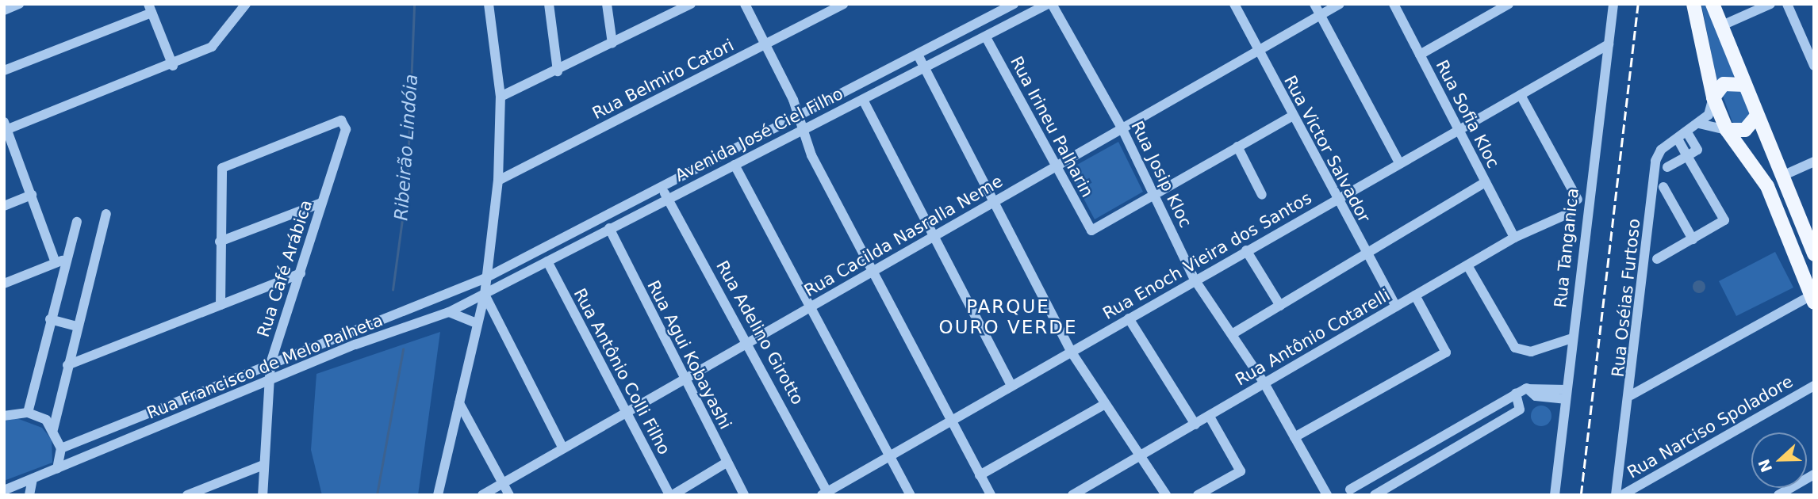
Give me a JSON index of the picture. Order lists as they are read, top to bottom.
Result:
{
  "streets": {
    "street": [
      "Rua Belmiro Catori",
      "Rua Sofia Kloc",
      "Rua Irineu Palharin",
      "Avenida José Ciel Filho",
      "Rua Victor Salvador",
      "Rua Josip Kloc",
      "Rua Cacilda Nasralla Neme",
      "Rua Tanganica",
      "Rua Enoch Vieira dos Santos",
      "Rua Café Arábica",
      "Rua Oséias Furtoso",
      "Rua Adelino Girotto",
      "Rua Antônio Cotarelli",
      "Rua Agui Kobayashi",
      "Rua Francisco de Melo Palheta",
      "Rua Antônio Colli Filho",
      "Rua Narciso Spoladore"
    ]
  },
  "crossings": [
    ["Rua Sofia Kloc", "Rua Enoch Vieira dos Santos"],
    ["Rua Sofia Kloc", "Rua Antônio Cotarelli"],
    ["Rua Irineu Palharin", "Avenida José Ciel Filho"],
    ["Rua Irineu Palharin", "Rua Josip Kloc"],
    ["Rua Irineu Palharin", "Rua Cacilda Nasralla Neme"],
    ["Avenida José Ciel Filho", "Rua Josip Kloc"],
    ["Avenida José Ciel Filho", "Rua Adelino Girotto"],
    ["Avenida José Ciel Filho", "Rua Agui Kobayashi"],
    ["Avenida José Ciel Filho", "Rua Francisco de Melo Palheta"],
    ["Avenida José Ciel Filho", "Rua Antônio Colli Filho"],
    ["Rua Victor Salvador", "Rua Cacilda Nasralla Neme"],
    ["Rua Victor Salvador", "Rua Enoch Vieira dos Santos"],
    ["Rua Victor Salvador", "Rua Antônio Cotarelli"],
    ["Rua Josip Kloc", "Rua Cacilda Nasralla Neme"],
    ["Rua Josip Kloc", "Rua Enoch Vieira dos Santos"],
    ["Rua Josip Kloc", "Rua Antônio Cotarelli"],
    ["Rua Cacilda Nasralla Neme", "Rua Adelino Girotto"],
    ["Rua Cacilda Nasralla Neme", "Rua Agui Kobayashi"],
    ["Rua Cacilda Nasralla Neme", "Rua Antônio Colli Filho"],
    ["Rua Tanganica", "Rua Enoch Vieira dos Santos"],
    ["Rua Enoch Vieira dos Santos", "Rua Adelino Girotto"],
    ["Rua Café Arábica", "Rua Francisco de Melo Palheta"]
  ],
  "districts": ["PARQUE OURO VERDE"],
  "water": ["Ribeirão Lindóia"],
  "north": "left"
}
